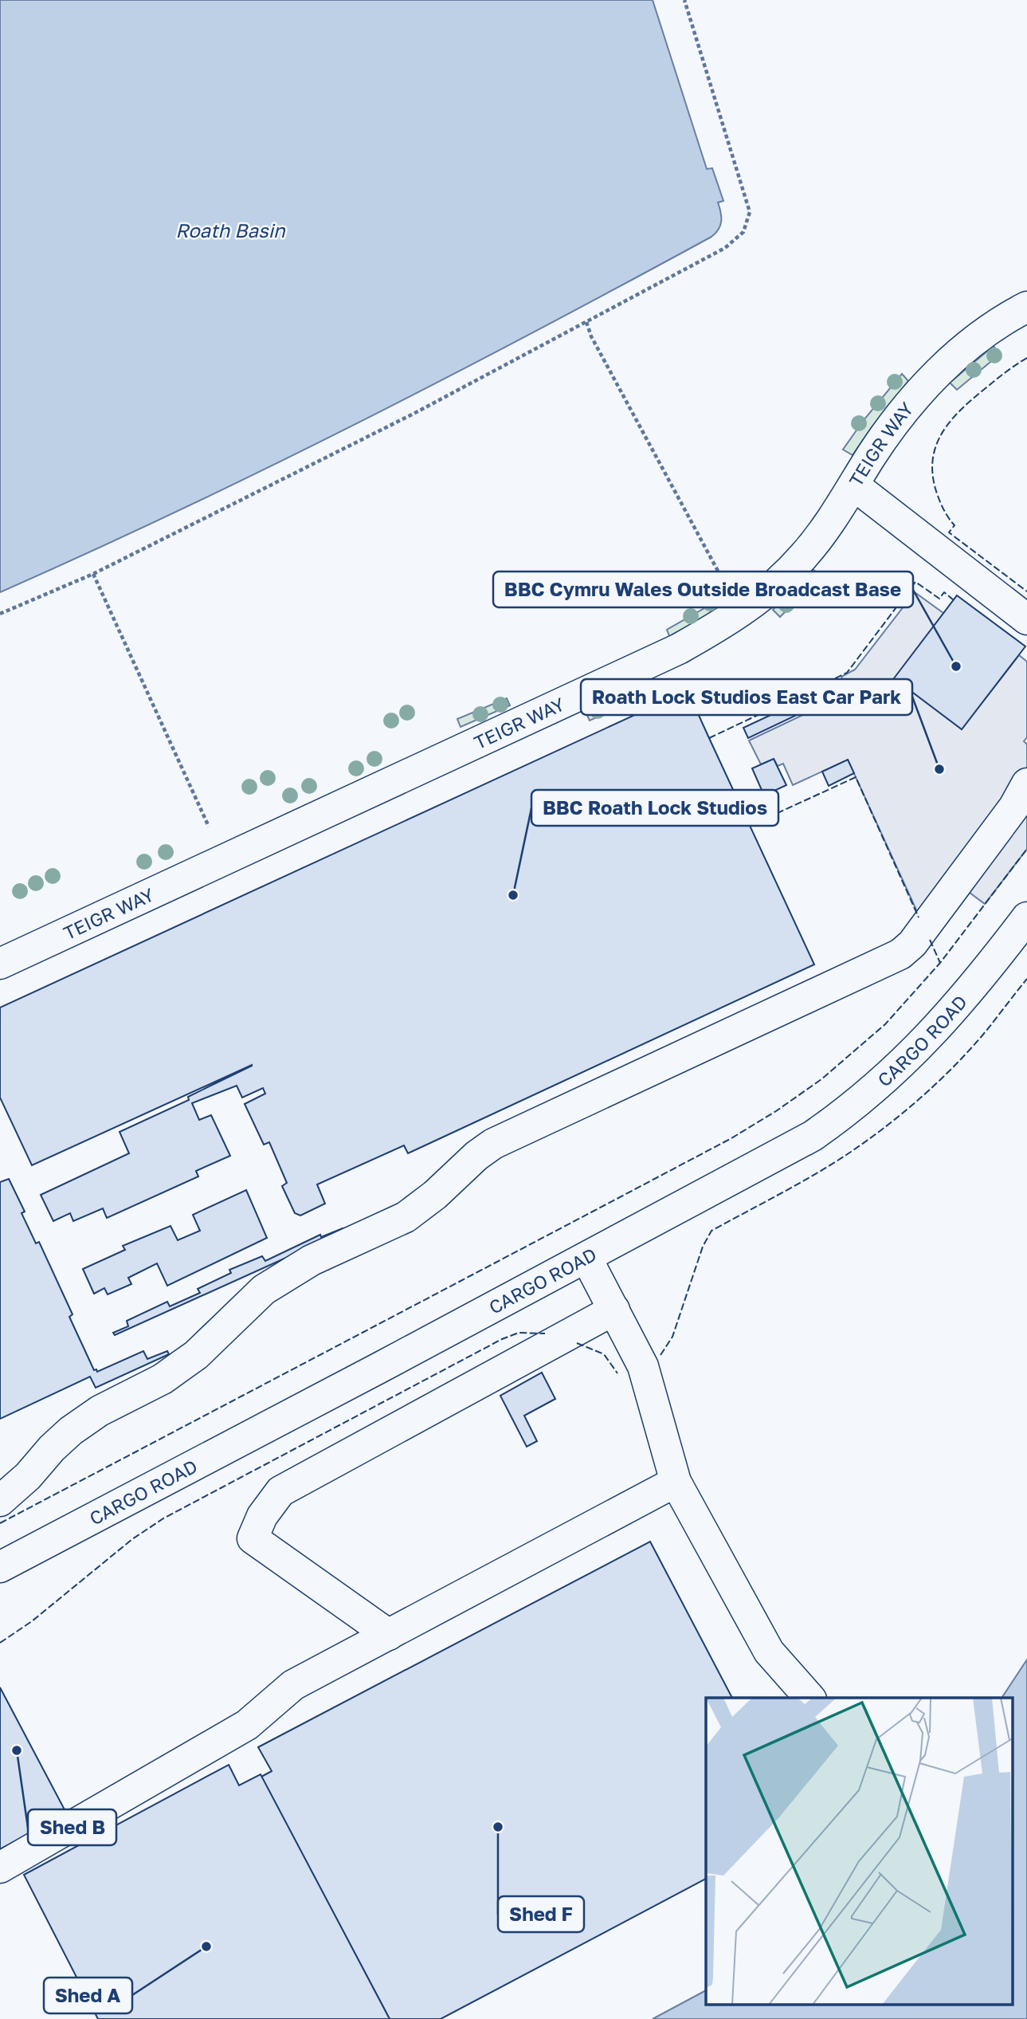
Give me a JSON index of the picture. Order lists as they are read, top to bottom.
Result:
{
  "streets": {
    "street": ["TEIGR WAY", "CARGO ROAD"]
  },
  "water": ["Roath Basin"],
  "places": [
    "BBC Cymru Wales Outside Broadcast Base",
    "Roath Lock Studios East Car Park",
    "BBC Roath Lock Studios",
    "Shed B",
    "Shed F",
    "Shed A"
  ]
}
